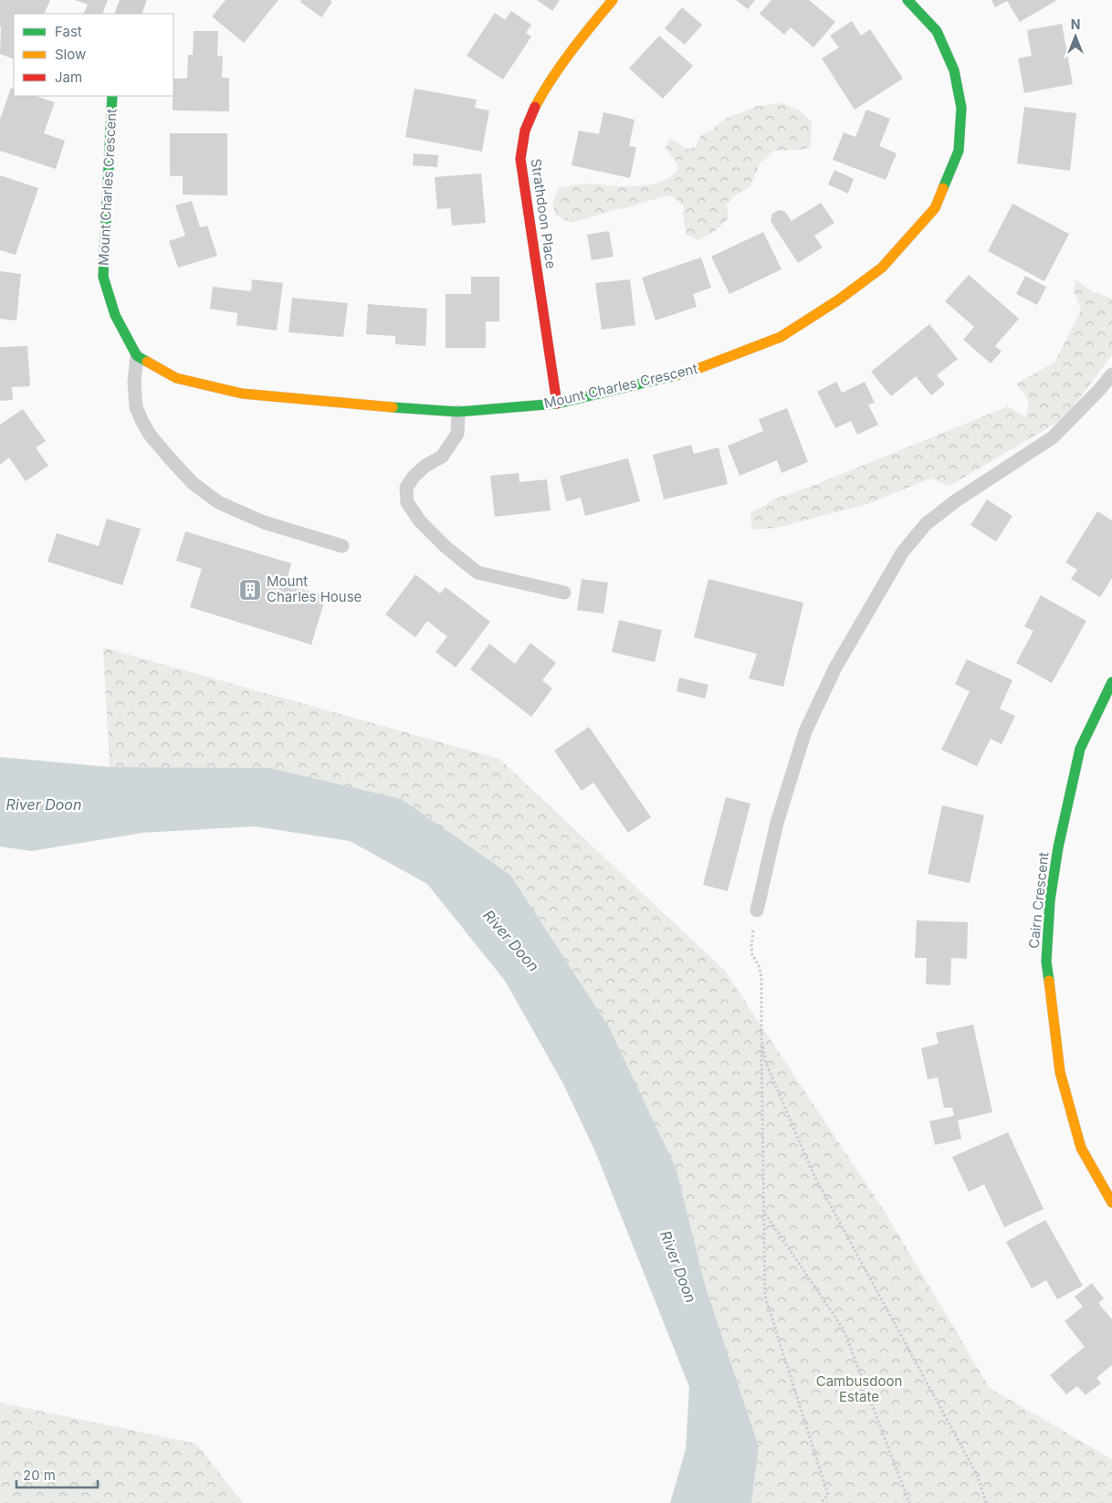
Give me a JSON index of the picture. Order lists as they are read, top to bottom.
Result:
{
  "streets": {
    "street": ["Mount Charles Crescent", "Strathdoon Place", "Cairn Crescent"]
  },
  "crossings": [
    ["Mount Charles Crescent", "Strathdoon Place"]
  ],
  "water": ["River Doon"],
  "parks": ["Cambusdoon Estate"],
  "places": {
    "building": ["Mount Charles House"]
  },
  "legend": ["Fast", "Slow", "Jam"],
  "scale_bar": "20 m",
  "north": "top"
}
